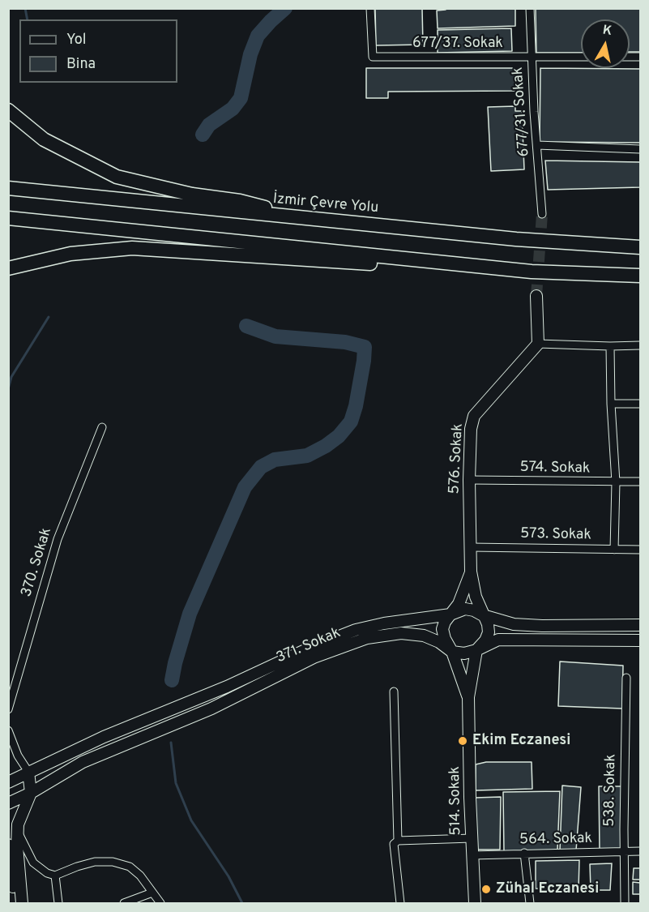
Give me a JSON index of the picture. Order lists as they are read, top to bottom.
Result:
{
  "streets": {
    "highway": ["İzmir Çevre Yolu"],
    "main road": ["576. Sokak", "371. Sokak", "514. Sokak"],
    "street": [
      "677/37. Sokak",
      "677/31. Sokak",
      "574. Sokak",
      "573. Sokak",
      "370. Sokak",
      "538. Sokak",
      "564. Sokak"
    ]
  },
  "crossings": [
    ["677/37. Sokak", "677/31. Sokak"],
    ["576. Sokak", "574. Sokak"],
    ["576. Sokak", "573. Sokak"],
    ["538. Sokak", "564. Sokak"],
    ["514. Sokak", "564. Sokak"]
  ],
  "places": ["Ekim Eczanesi", "Zühal Eczanesi"],
  "legend": ["Yol", "Bina"],
  "north": "top"
}
